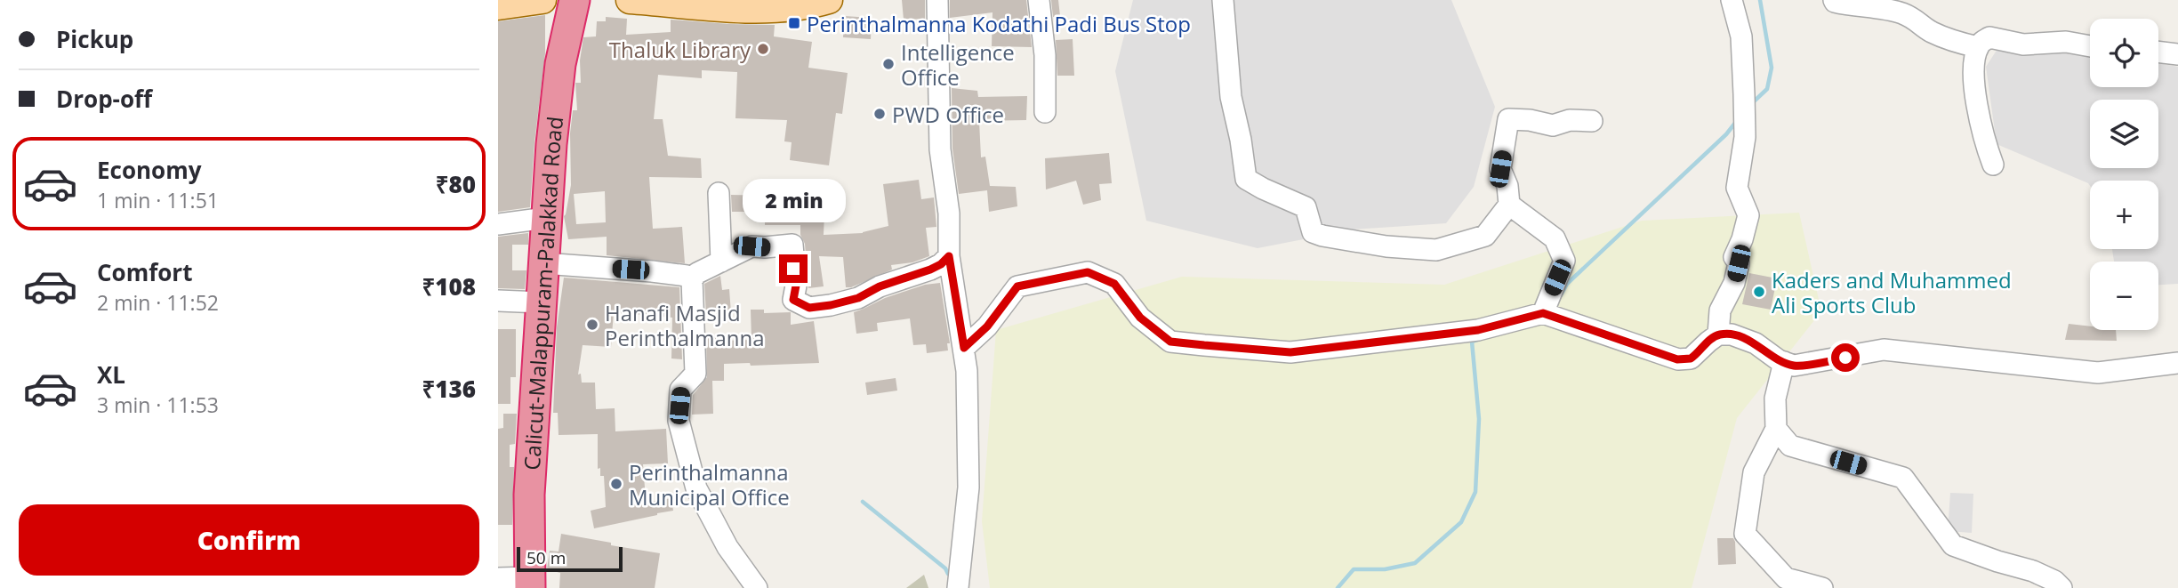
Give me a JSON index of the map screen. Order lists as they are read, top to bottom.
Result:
{
  "streets": {
    "highway": ["Calicut-Malappuram-Palakkad Road"]
  },
  "places": {
    "transit": ["Perinthalmanna Kodathi Padi Bus Stop"],
    "other": [
      "Thaluk Library",
      "Intelligence Office",
      "PWD Office",
      "Kaders and Muhammed Ali Sports Club",
      "Hanafi Masjid Perinthalmanna",
      "Perinthalmanna Municipal Office"
    ]
  },
  "scale_bar": "50 m",
  "page": {
    "banner": ["Pickup", "Drop-off"],
    "map_buttons": ["+", "−"],
    "list": [
      {
        "name": "Economy",
        "note": "1 min · 11:51",
        "value": "₹80"
      },
      {
        "name": "Comfort",
        "note": "2 min · 11:52",
        "value": "₹108"
      },
      {
        "name": "XL",
        "note": "3 min · 11:53",
        "value": "₹136"
      }
    ],
    "bubble": "2 min",
    "buttons": "Confirm",
    "scale": "50 m"
  }
}
